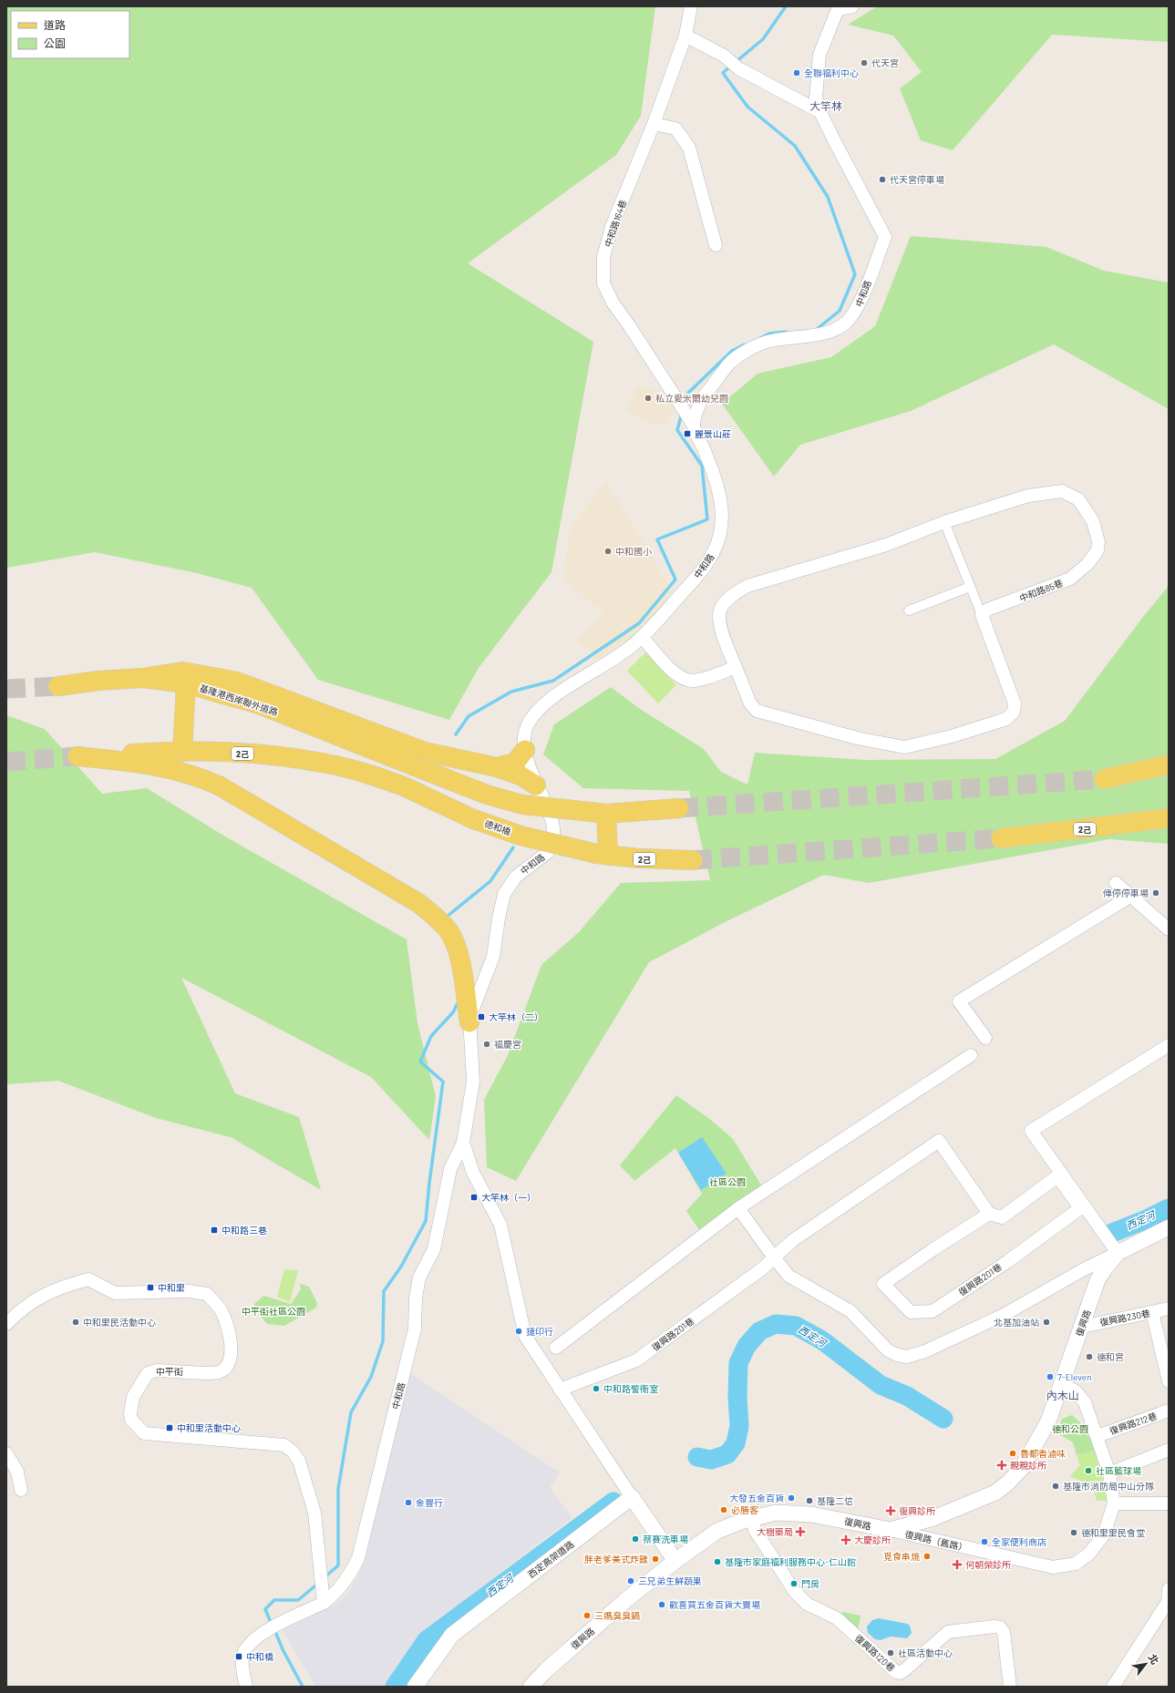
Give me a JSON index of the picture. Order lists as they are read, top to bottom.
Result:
{
  "streets": {
    "main road": ["基隆港西岸聯外道路", "2己", "德和橋"],
    "street": [
      "中和路164巷",
      "中和路",
      "中和路85巷",
      "復興路201巷",
      "復興路230巷",
      "復興路",
      "中平街",
      "復興路212巷",
      "復興路（舊路）",
      "西定高架道路",
      "復興路120巷"
    ]
  },
  "crossings": [
    ["中和路164巷", "中和路"],
    ["中和路", "復興路201巷"],
    ["中和路", "復興路"],
    ["中和路", "中平街"],
    ["中和路", "西定高架道路"],
    ["2己", "德和橋"],
    ["復興路230巷", "復興路"],
    ["復興路", "復興路（舊路）"],
    ["復興路", "復興路120巷"],
    ["復興路212巷", "復興路（舊路）"]
  ],
  "districts": ["大竿林", "內木山"],
  "water": ["西定河"],
  "parks": ["社區公園", "中平街社區公園", "德和公園"],
  "places": {
    "other": [
      "代天宮",
      "全聯福利中心",
      "代天宮停車場",
      "私立愛米爾幼兒園",
      "中和國小",
      "俥停停車場",
      "福慶宮",
      "中和里民活動中心",
      "北基加油站",
      "捷印行",
      "德和宮",
      "7-Eleven",
      "中和路警衛室",
      "魯都香滷味",
      "社區籃球場",
      "基隆市消防局中山分隊",
      "大發五金百貨",
      "基隆二信",
      "金豐行",
      "必勝客",
      "德和里里民會堂",
      "蔡賽洗車場",
      "全家便利商店",
      "覓食串燒",
      "胖老爹美式炸雞",
      "基隆市家庭福利服務中心-仁山館",
      "三兄弟生鮮蔬果",
      "門房",
      "歡喜買五金百貨大賣場",
      "三媽臭臭鍋",
      "社區活動中心"
    ],
    "transit": [
      "麗景山莊",
      "大竿林（二）",
      "大竿林（一）",
      "中和路三巷",
      "中和里",
      "中和里活動中心",
      "中和橋"
    ],
    "health": [
      "親親診所",
      "復興診所",
      "大樹藥局",
      "大慶診所",
      "何朝榮診所"
    ]
  },
  "legend": ["道路", "公園"],
  "north": "top right"
}
